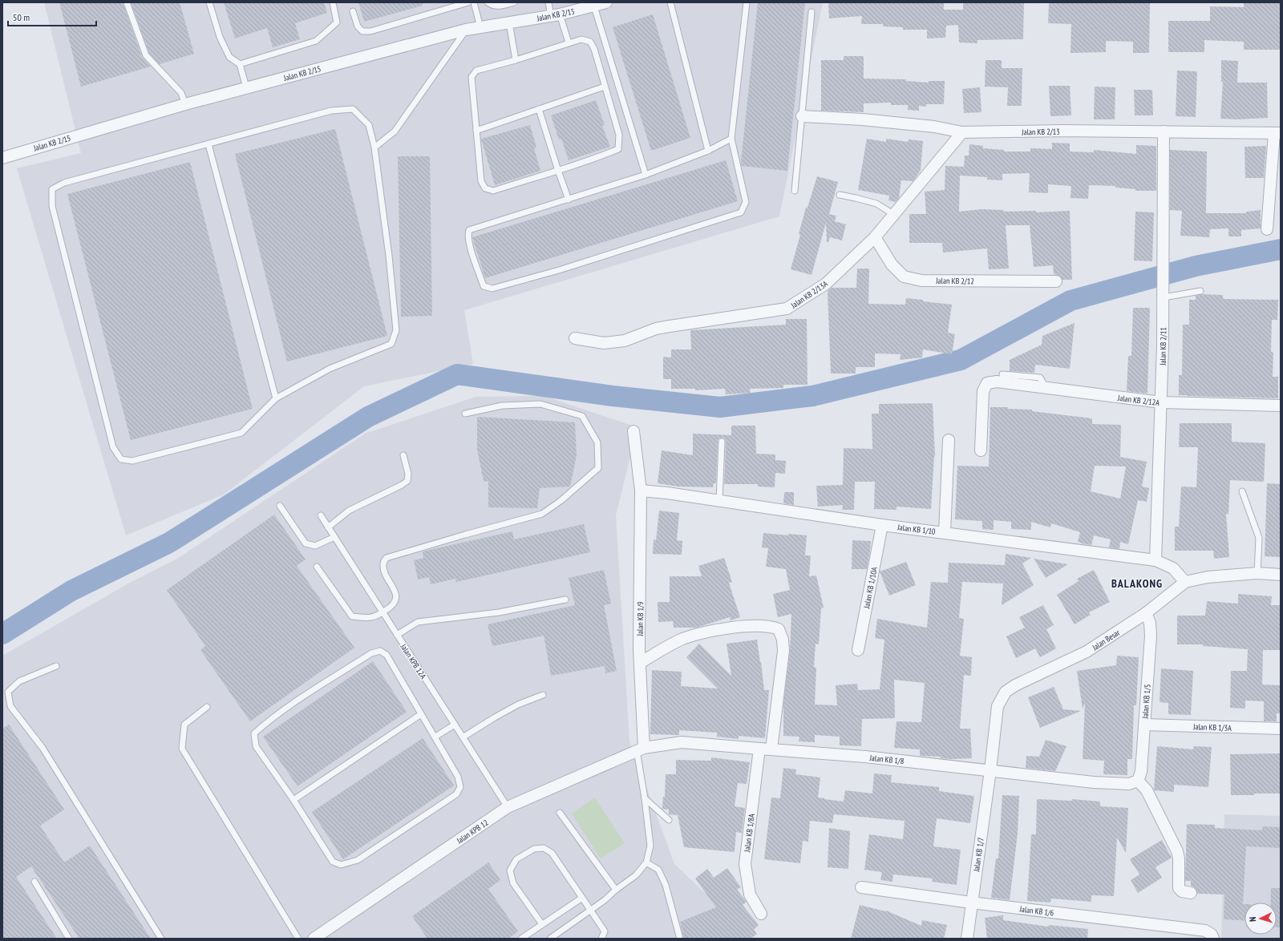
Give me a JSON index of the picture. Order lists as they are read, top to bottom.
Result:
{
  "streets": {
    "street": [
      "Jalan KB 2/15",
      "Jalan KB 2/13",
      "Jalan KB 2/12",
      "Jalan KB 2/13A",
      "Jalan KB 2/11",
      "Jalan KB 2/12A",
      "Jalan KB 1/10",
      "Jalan KB 1/10A",
      "Jalan KB 1/9",
      "Jalan Besar",
      "Jalan KB 1/5",
      "Jalan KB 1/3A",
      "Jalan KB 1/8",
      "Jalan KPB 12",
      "Jalan KB 1/8A",
      "Jalan KB 1/7",
      "Jalan KB 1/6"
    ],
    "lane": ["Jalan KPB 12A"]
  },
  "crossings": [
    ["Jalan KB 2/13", "Jalan KB 2/13A"],
    ["Jalan KB 2/13", "Jalan KB 2/11"],
    ["Jalan KB 2/12", "Jalan KB 2/13A"],
    ["Jalan KB 2/11", "Jalan KB 2/12A"],
    ["Jalan KB 2/11", "Jalan KB 1/10"],
    ["Jalan KB 1/10", "Jalan KB 1/10A"],
    ["Jalan KB 1/10", "Jalan KB 1/9"],
    ["Jalan KB 1/10", "Jalan Besar"],
    ["Jalan KB 1/9", "Jalan KB 1/8"],
    ["Jalan KB 1/9", "Jalan KPB 12"],
    ["Jalan Besar", "Jalan KB 1/5"],
    ["Jalan Besar", "Jalan KB 1/8"],
    ["Jalan Besar", "Jalan KB 1/7"],
    ["Jalan KPB 12A", "Jalan KPB 12"],
    ["Jalan KB 1/5", "Jalan KB 1/3A"],
    ["Jalan KB 1/5", "Jalan KB 1/8"],
    ["Jalan KB 1/8", "Jalan KPB 12"],
    ["Jalan KB 1/8", "Jalan KB 1/8A"],
    ["Jalan KB 1/8", "Jalan KB 1/7"],
    ["Jalan KB 1/7", "Jalan KB 1/6"]
  ],
  "districts": ["BALAKONG"],
  "scale_bar": "50 m",
  "north": "left"
}
